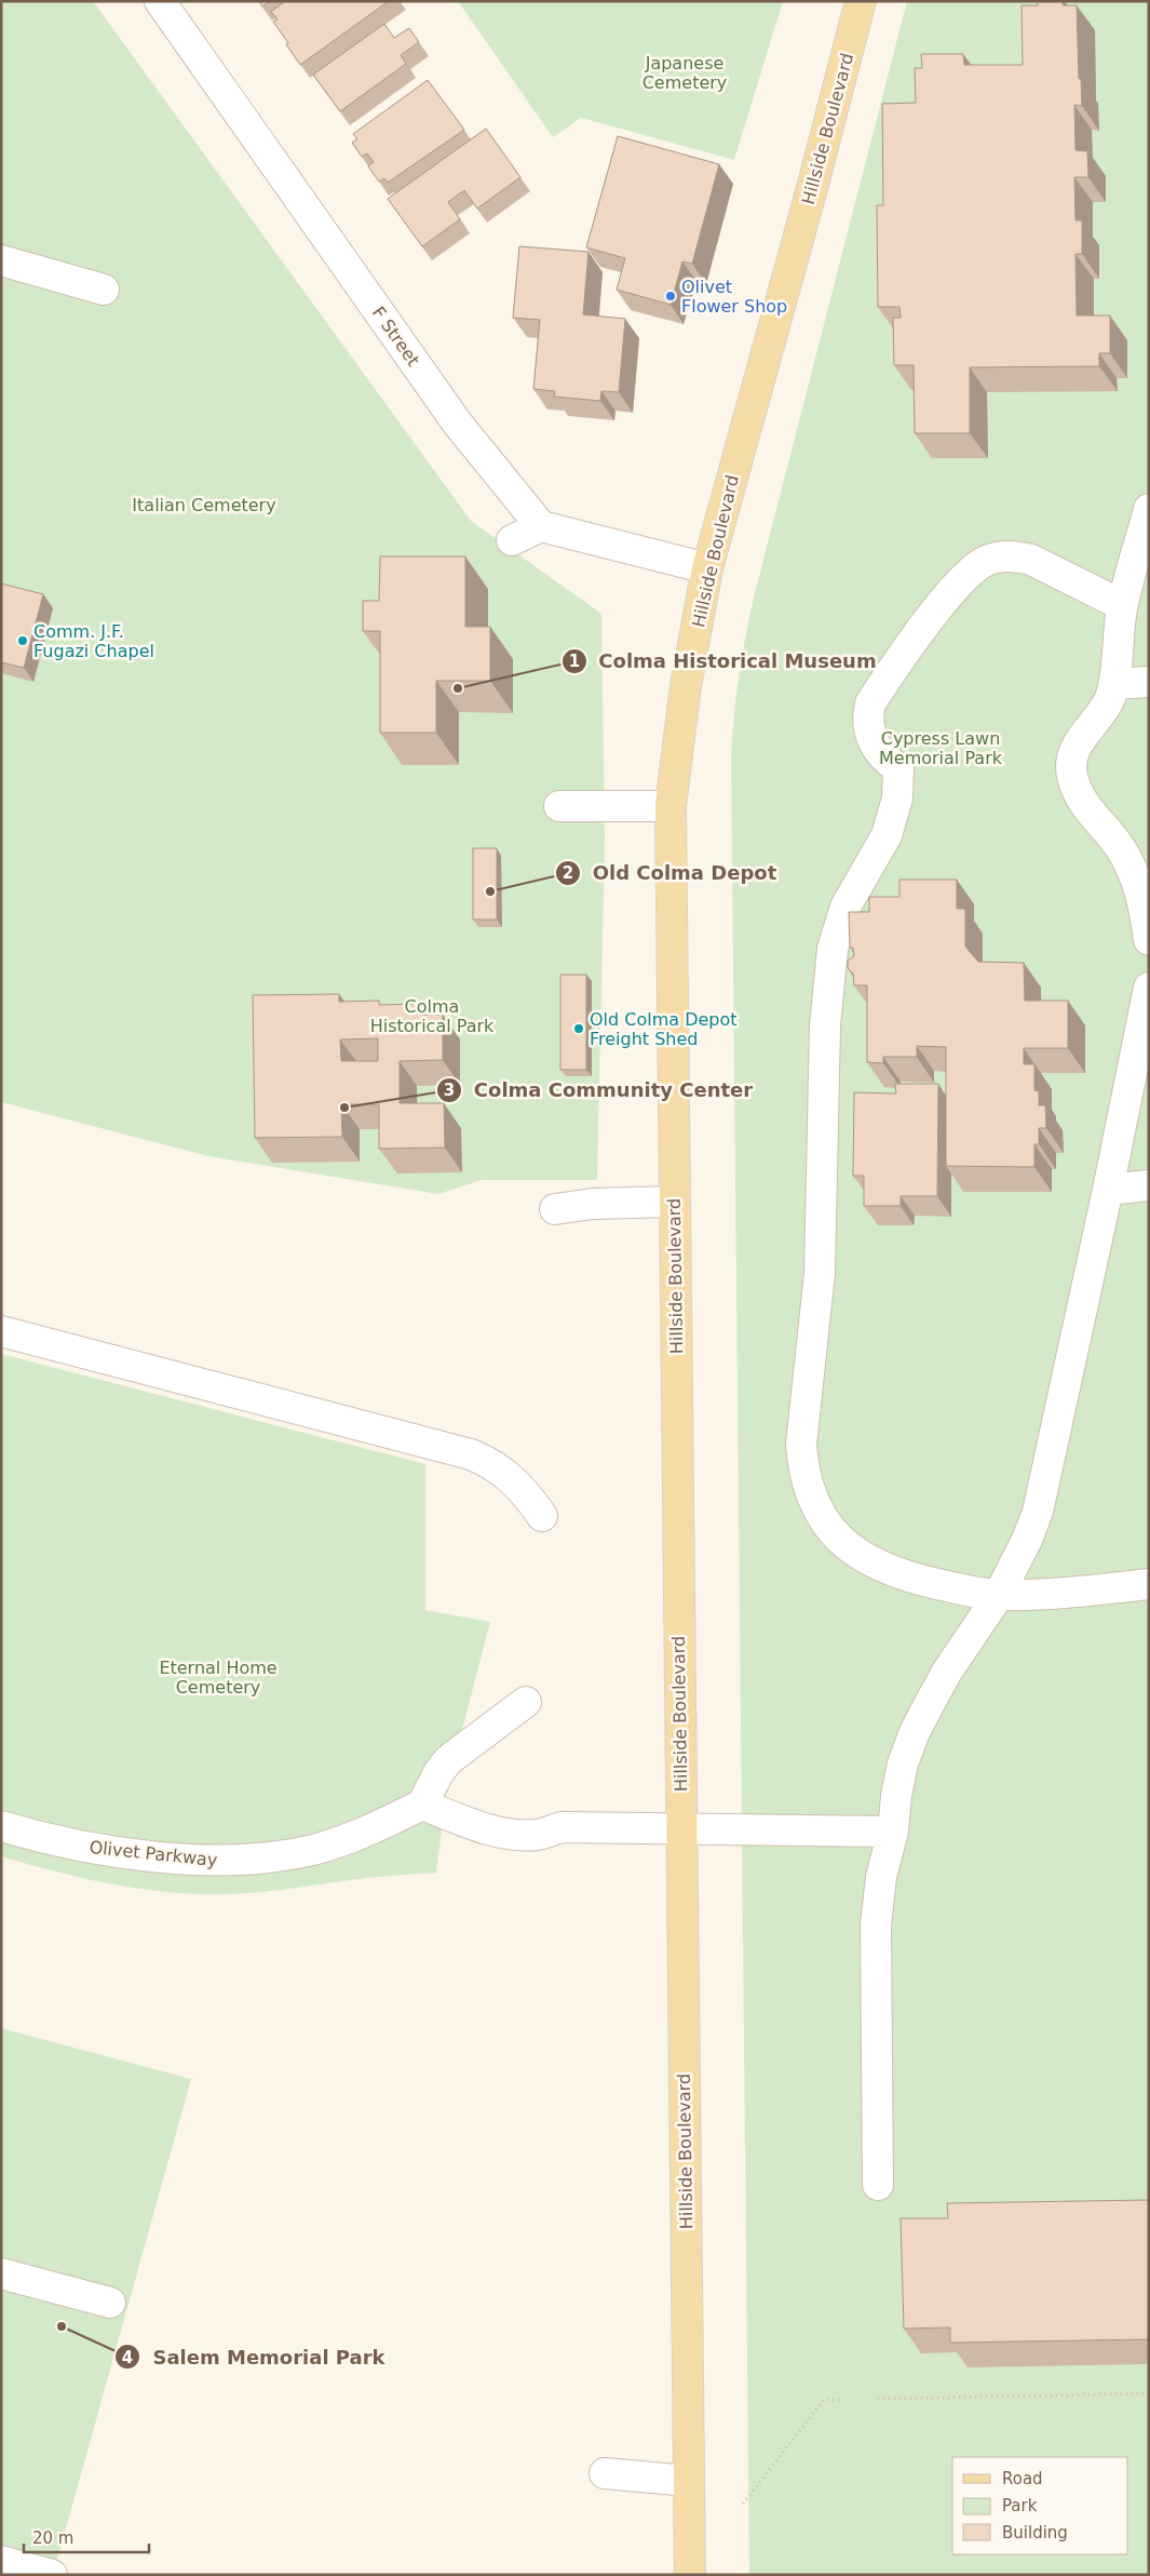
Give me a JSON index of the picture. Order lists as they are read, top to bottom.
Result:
{
  "streets": {
    "main road": ["Hillside Boulevard"],
    "street": ["F Street", "Olivet Parkway"]
  },
  "parks": [
    "Japanese Cemetery",
    "Italian Cemetery",
    "Cypress Lawn Memorial Park",
    "Colma Historical Park",
    "Eternal Home Cemetery"
  ],
  "places": [
    "Olivet Flower Shop",
    "Comm. J.F. Fugazi Chapel",
    "Colma Historical Museum",
    "Old Colma Depot",
    "Old Colma Depot Freight Shed",
    "Colma Community Center",
    "Salem Memorial Park"
  ],
  "legend": ["Road", "Park", "Building"],
  "scale_bar": "20 m"
}
